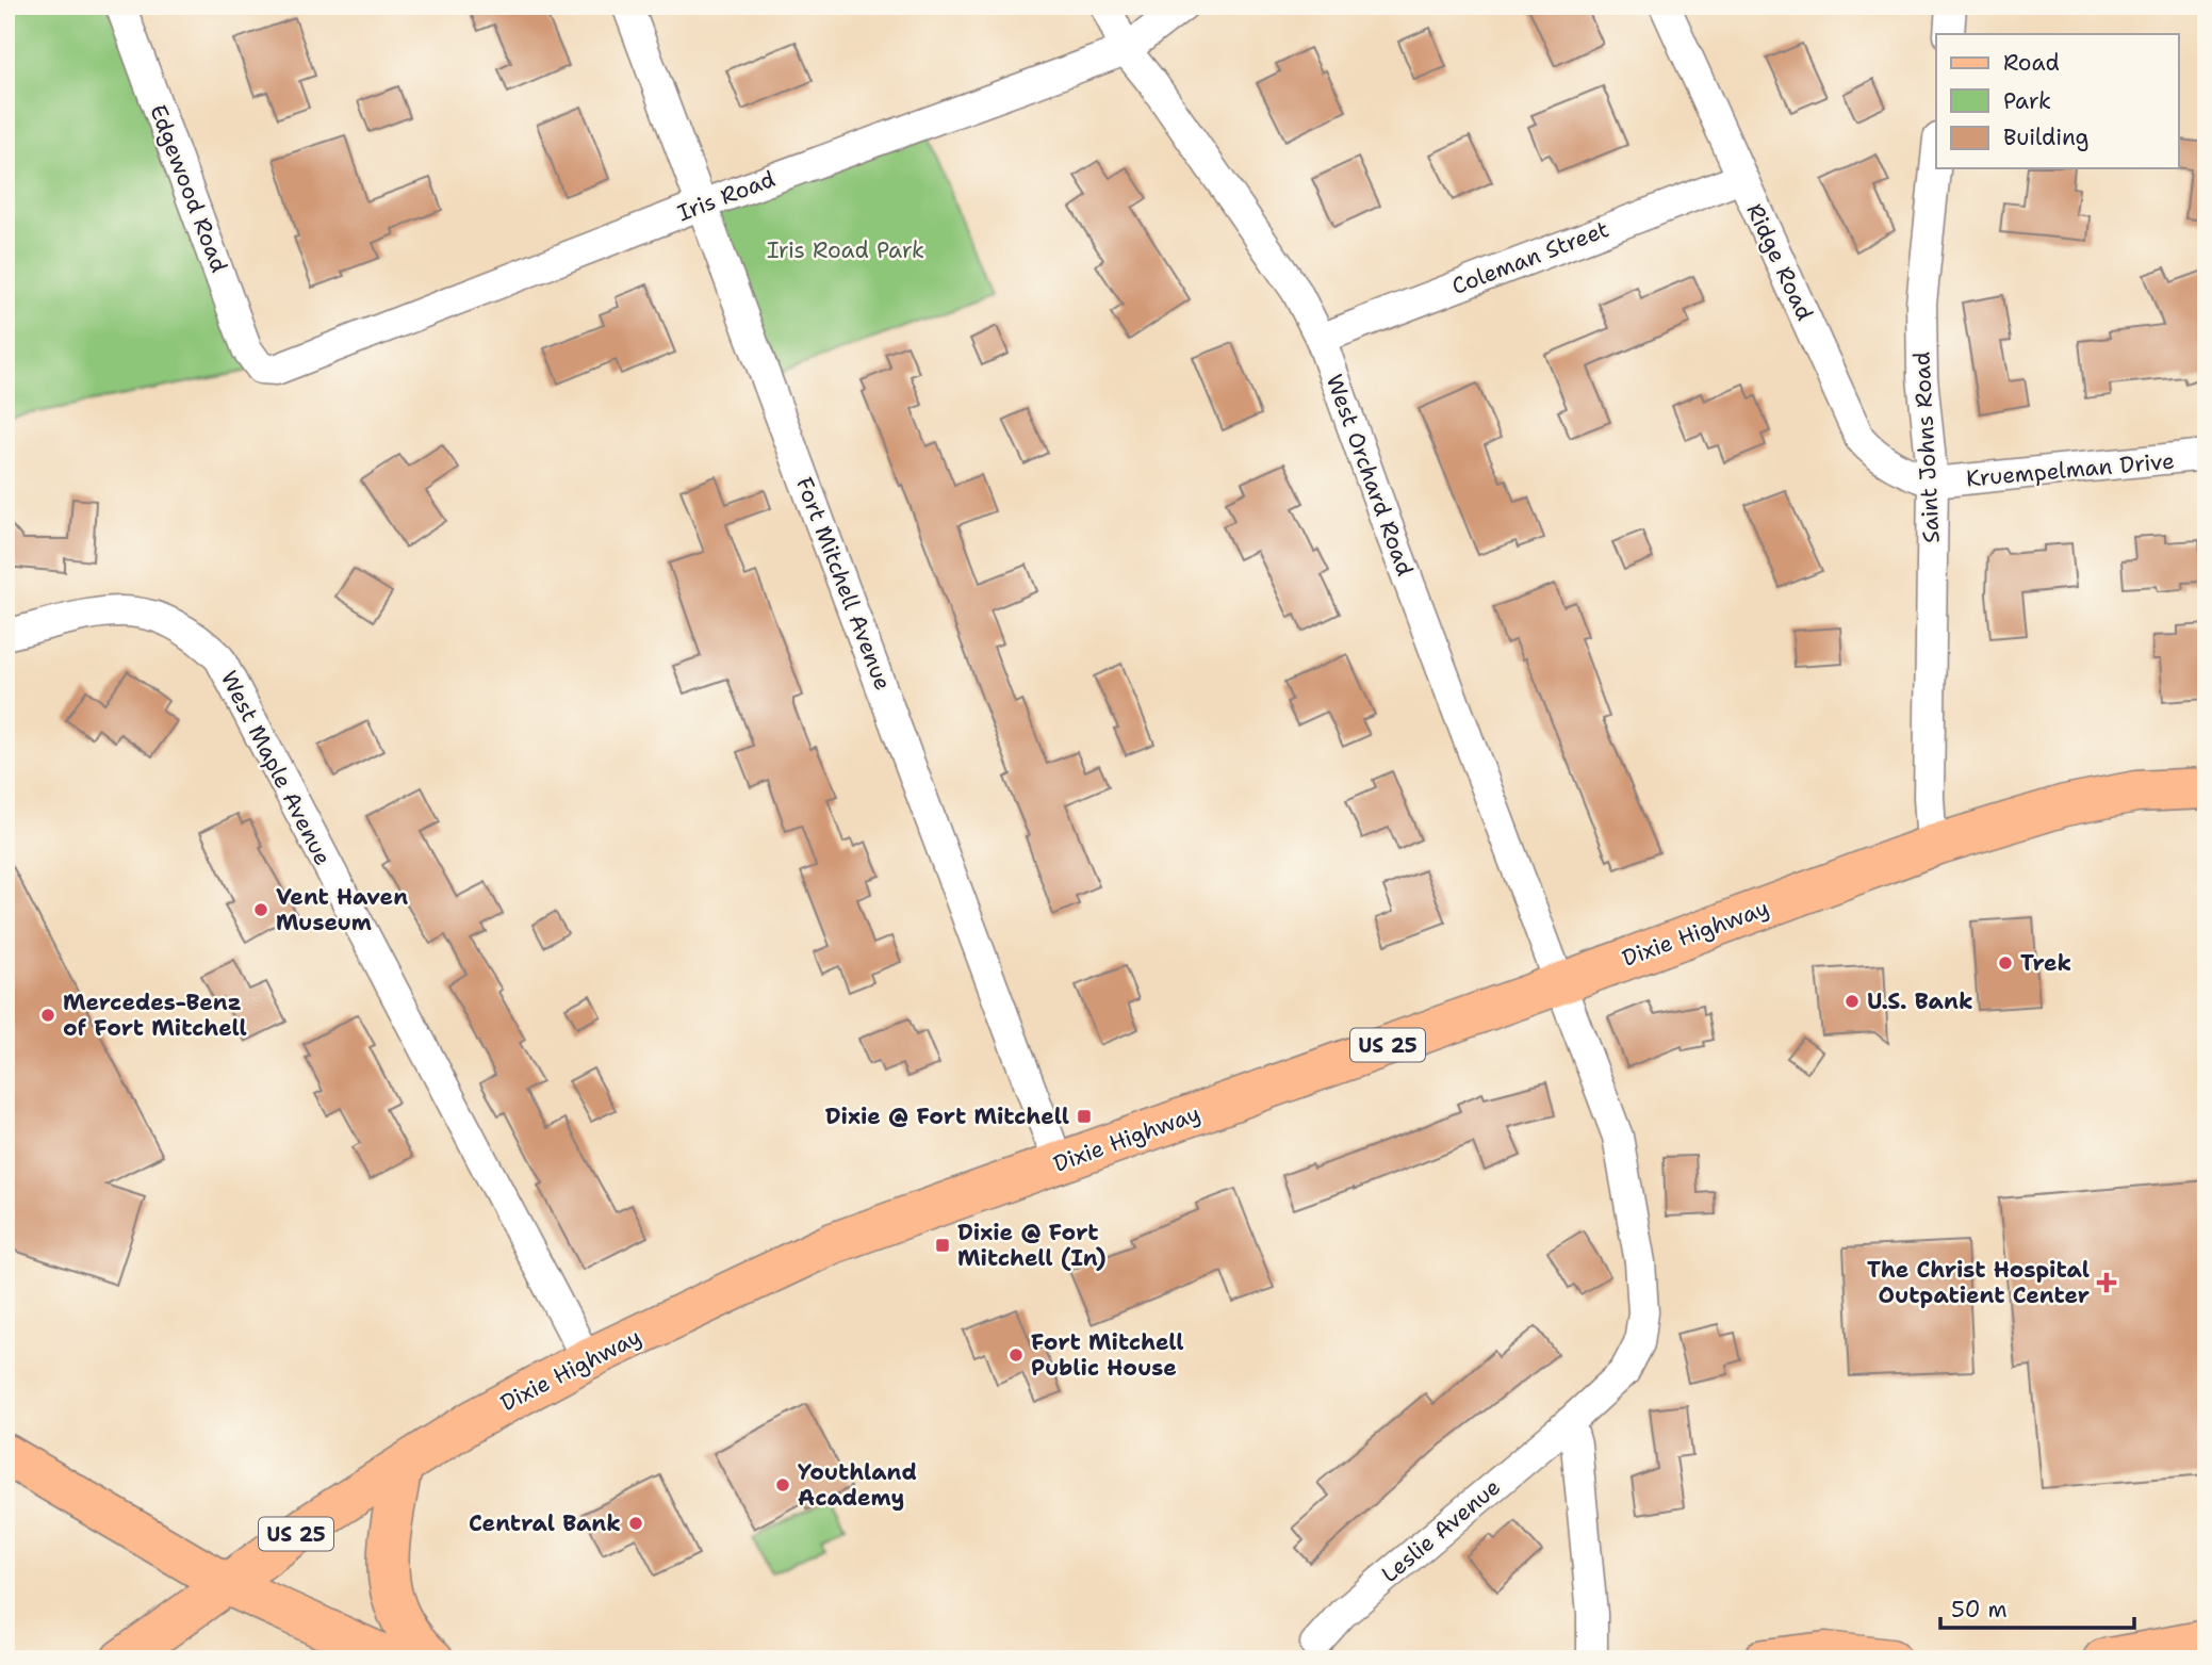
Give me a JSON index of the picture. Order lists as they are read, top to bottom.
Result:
{
  "streets": {
    "main road": ["Dixie Highway", "US 25"],
    "street": [
      "Edgewood Road",
      "Iris Road",
      "Coleman Street",
      "Ridge Road",
      "Saint Johns Road",
      "Kruempelman Drive",
      "West Orchard Road",
      "Fort Mitchell Avenue",
      "West Maple Avenue",
      "Leslie Avenue"
    ]
  },
  "crossings": [
    ["Edgewood Road", "Iris Road"],
    ["Iris Road", "West Orchard Road"],
    ["Iris Road", "Fort Mitchell Avenue"],
    ["Coleman Street", "Ridge Road"],
    ["Coleman Street", "West Orchard Road"],
    ["Ridge Road", "Saint Johns Road"],
    ["Ridge Road", "Kruempelman Drive"],
    ["Saint Johns Road", "Kruempelman Drive"],
    ["Saint Johns Road", "Dixie Highway"],
    ["West Orchard Road", "Dixie Highway"],
    ["West Orchard Road", "Leslie Avenue"],
    ["Fort Mitchell Avenue", "Dixie Highway"],
    ["West Maple Avenue", "Dixie Highway"]
  ],
  "parks": ["Iris Road Park"],
  "places": {
    "other": [
      "Vent Haven Museum",
      "Trek",
      "U.S. Bank",
      "Mercedes-Benz of Fort Mitchell",
      "Fort Mitchell Public House",
      "Youthland Academy",
      "Central Bank"
    ],
    "transit": ["Dixie @ Fort Mitchell", "Dixie @ Fort Mitchell (In)"],
    "health": ["The Christ Hospital Outpatient Center"]
  },
  "legend": ["Road", "Park", "Building"],
  "scale_bar": "50 m"
}
